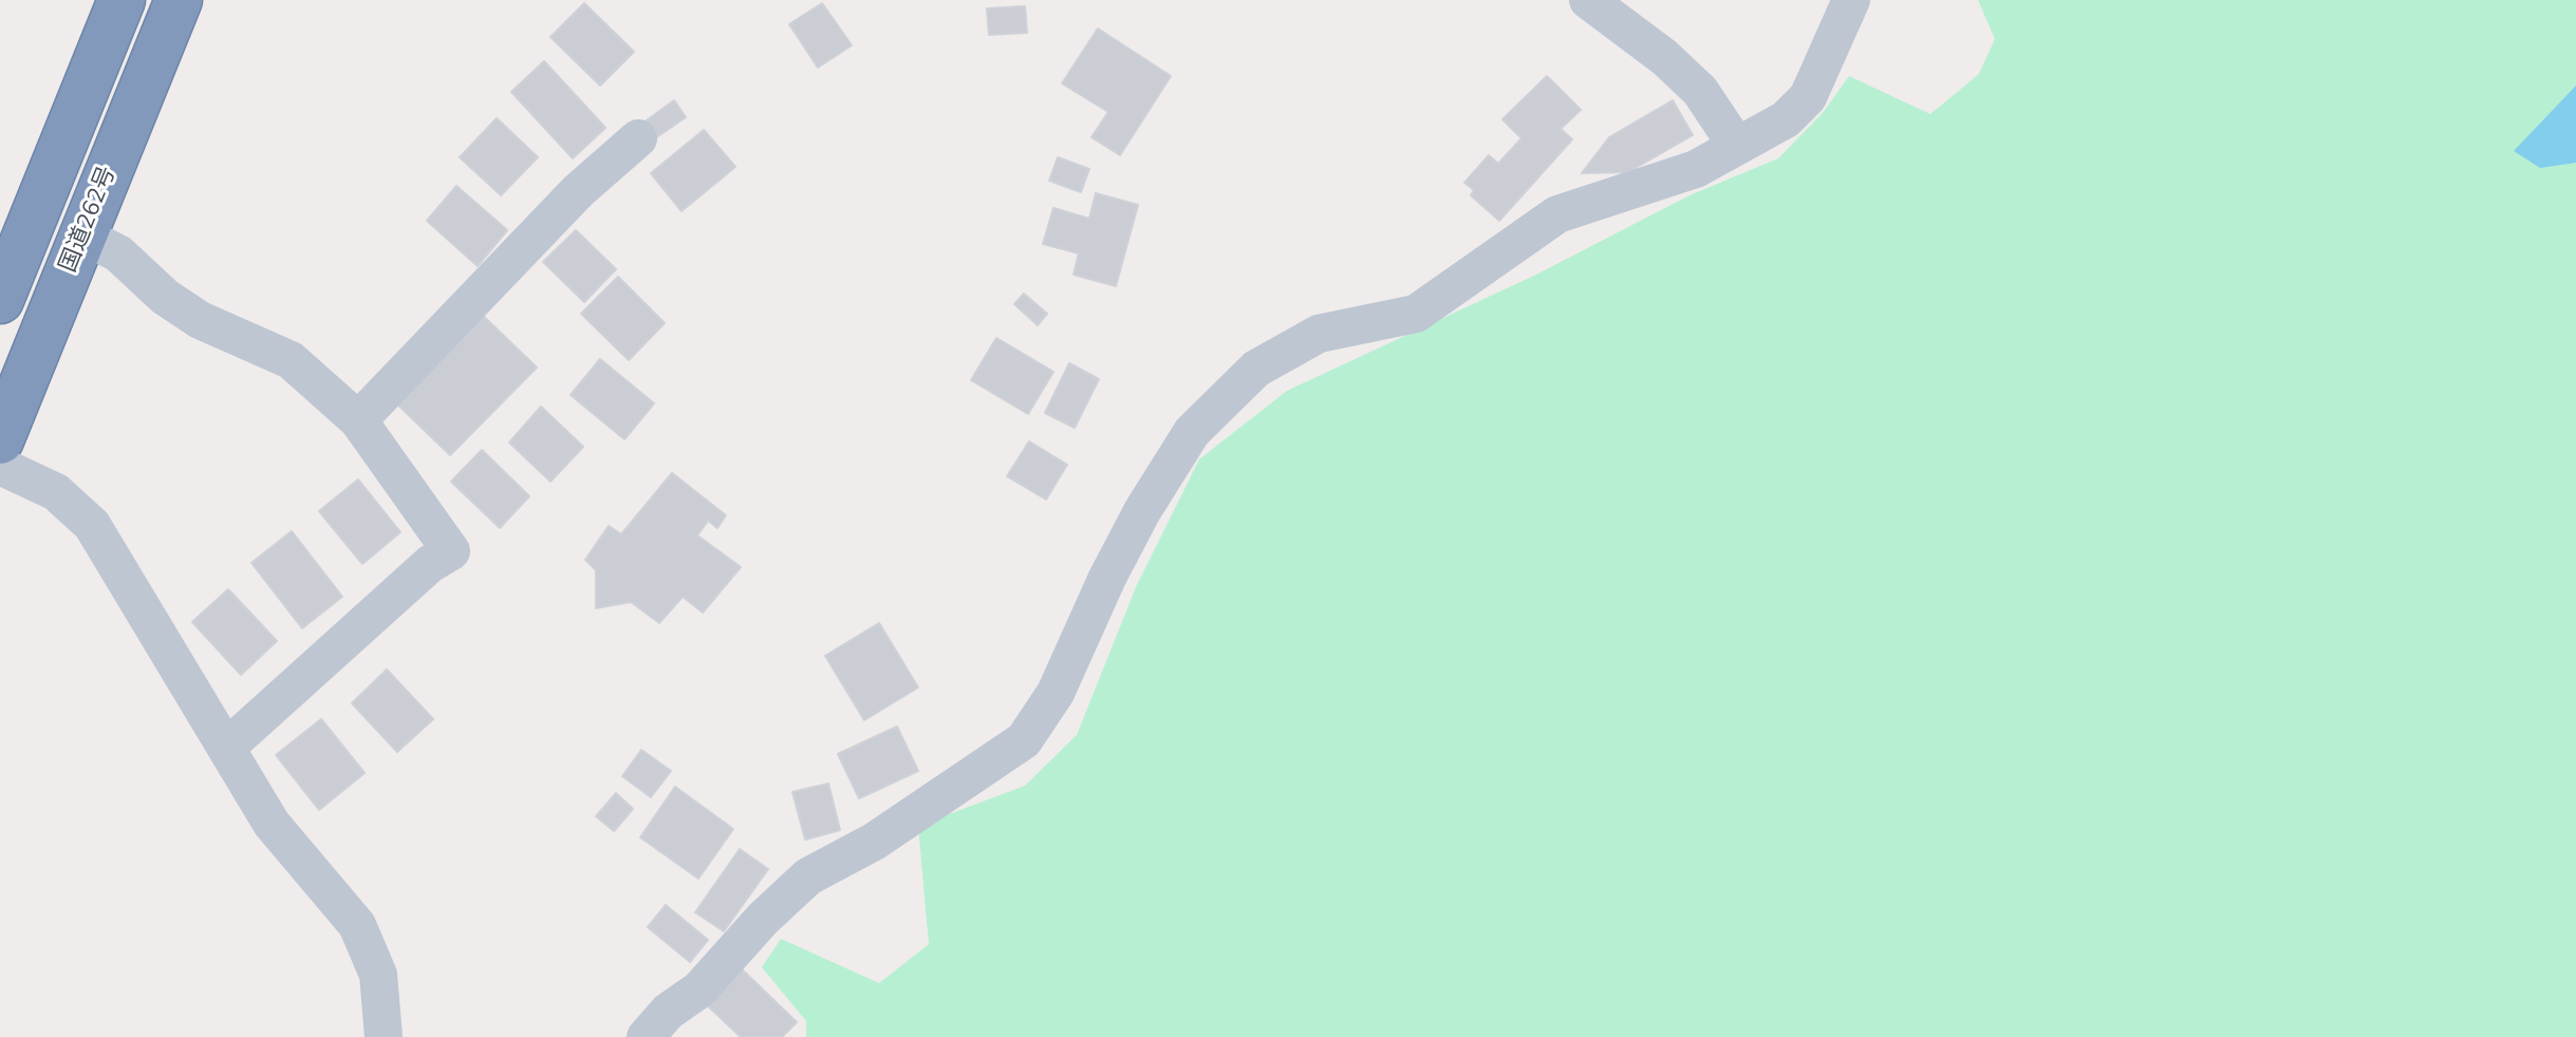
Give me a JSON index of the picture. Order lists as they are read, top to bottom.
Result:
{
  "streets": {
    "highway": ["国道262号"]
  }
}
